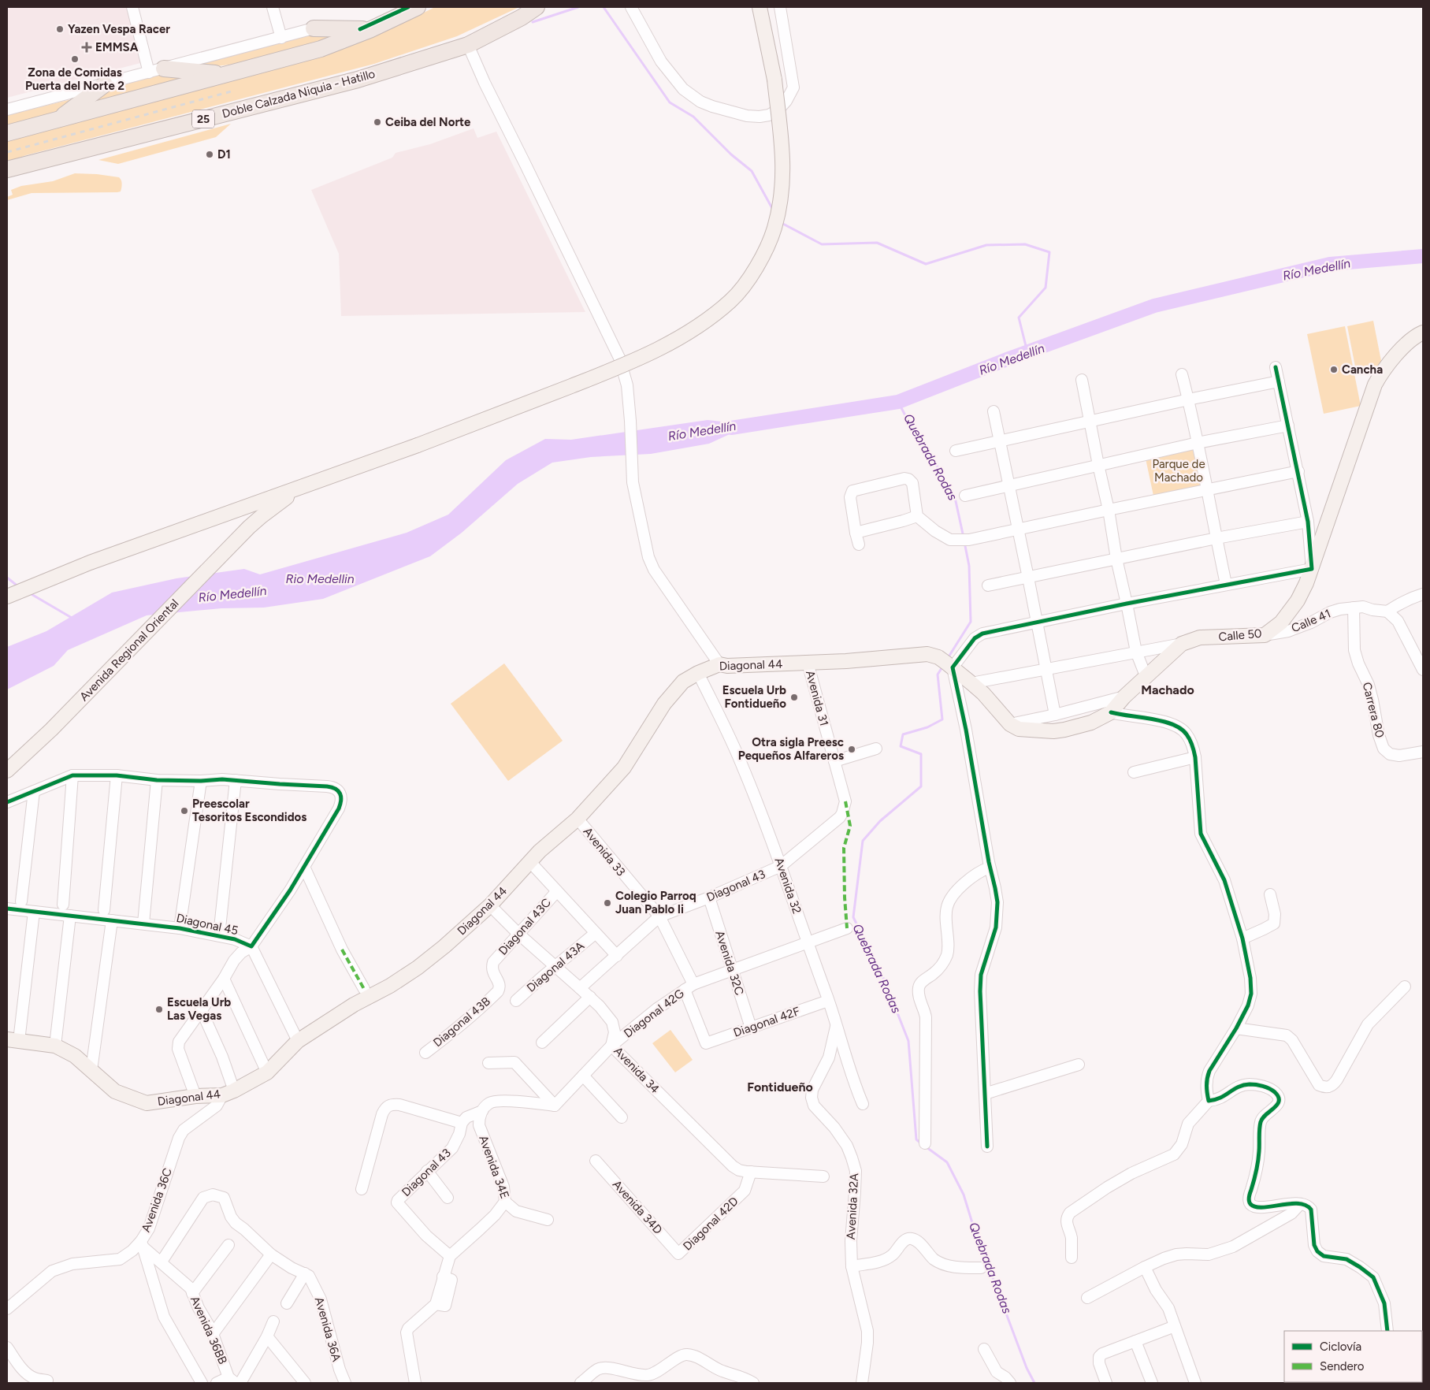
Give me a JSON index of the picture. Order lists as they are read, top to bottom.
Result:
{
  "streets": {
    "highway": ["Doble Calzada Niquia - Hatillo", "25"],
    "main road": ["Calle 50", "Avenida Regional Oriental", "Diagonal 44"],
    "street": [
      "Calle 41",
      "Avenida 31",
      "Carrera 80",
      "Avenida 33",
      "Diagonal 43",
      "Avenida 32",
      "Diagonal 45",
      "Diagonal 43C",
      "Avenida 32C",
      "Diagonal 43A",
      "Diagonal 42G",
      "Diagonal 43B",
      "Diagonal 42F",
      "Avenida 34",
      "Avenida 34E",
      "Avenida 36C",
      "Avenida 32A",
      "Avenida 34D",
      "Diagonal 42D",
      "Avenida 36A",
      "Avenida 36BB"
    ]
  },
  "crossings": [
    ["Calle 41", "Calle 50"],
    ["Calle 41", "Carrera 80"],
    ["Diagonal 44", "Avenida 31"],
    ["Diagonal 44", "Avenida 33"],
    ["Diagonal 44", "Avenida 32"],
    ["Diagonal 44", "Avenida 34"],
    ["Diagonal 44", "Avenida 36C"],
    ["Avenida 31", "Diagonal 43"],
    ["Avenida 33", "Diagonal 43"],
    ["Avenida 33", "Diagonal 42G"],
    ["Avenida 33", "Diagonal 42F"],
    ["Diagonal 43", "Avenida 32"],
    ["Diagonal 43", "Avenida 32C"],
    ["Diagonal 43", "Avenida 34"],
    ["Avenida 32", "Diagonal 42G"],
    ["Avenida 32", "Diagonal 42F"],
    ["Avenida 32", "Avenida 32A"],
    ["Diagonal 43C", "Diagonal 43B"],
    ["Diagonal 43C", "Avenida 34"],
    ["Avenida 32C", "Diagonal 42G"],
    ["Avenida 32C", "Diagonal 42F"],
    ["Diagonal 43A", "Avenida 34"],
    ["Diagonal 42G", "Avenida 34"],
    ["Avenida 34", "Diagonal 42D"],
    ["Avenida 36C", "Avenida 36BB"],
    ["Avenida 34D", "Diagonal 42D"],
    ["Avenida 36A", "Avenida 36BB"]
  ],
  "districts": ["Machado", "Fontidueño"],
  "water": ["Río Medellín", "Quebrada Rodas", "Rio Medellin"],
  "parks": ["Parque de Machado"],
  "places": {
    "other": [
      "Yazen Vespa Racer",
      "Zona de Comidas Puerta del Norte 2",
      "Ceiba del Norte",
      "D1",
      "Cancha",
      "Escuela Urb Fontidueño",
      "Otra sigla Preesc Pequeños Alfareros",
      "Preescolar Tesoritos Escondidos",
      "Colegio Parroq Juan Pablo Ii",
      "Escuela Urb Las Vegas"
    ],
    "health": ["EMMSA"]
  },
  "legend": ["Ciclovía", "Sendero"]
}
